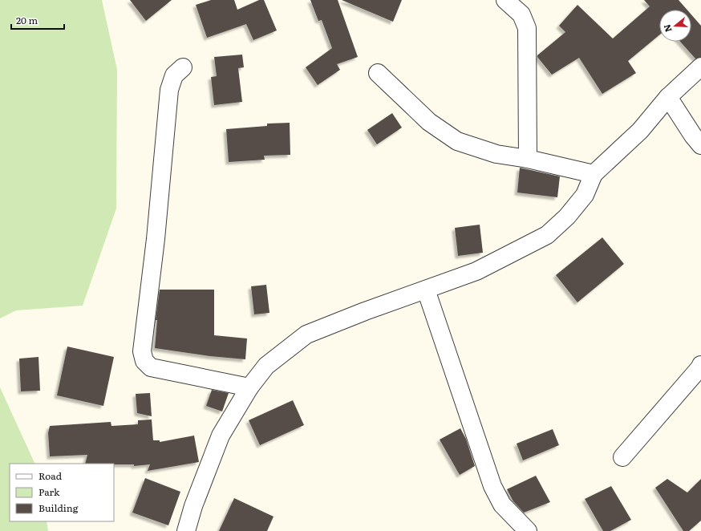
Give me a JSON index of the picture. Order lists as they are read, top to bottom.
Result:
{
  "legend": ["Road", "Park", "Building"],
  "scale_bar": "20 m",
  "north": "left"
}
